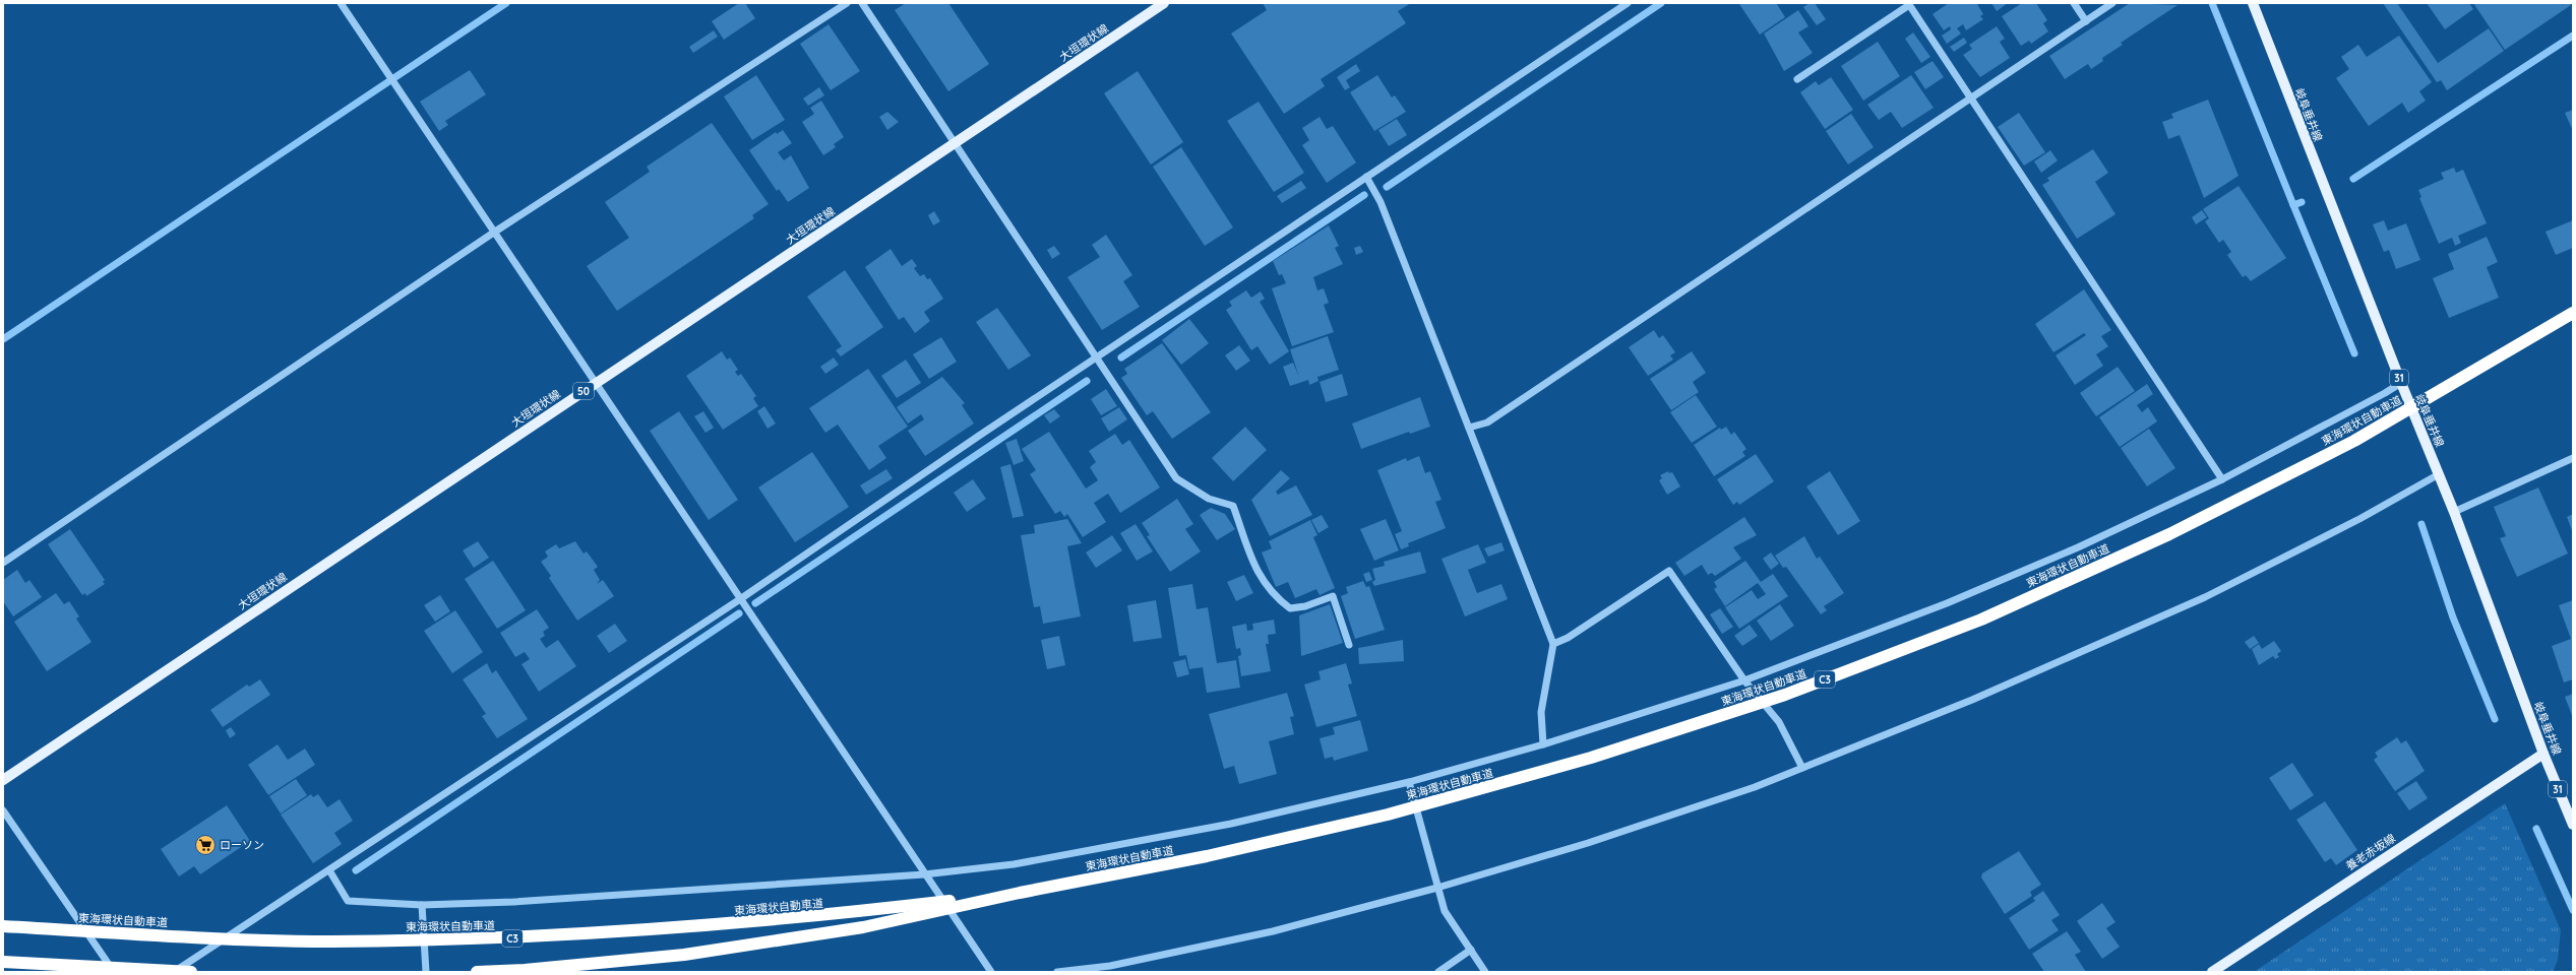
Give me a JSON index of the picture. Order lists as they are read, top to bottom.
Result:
{
  "streets": {
    "highway": ["東海環状自動車道", "C3"],
    "main road": [
      "大垣環状線",
      "岐阜垂井線",
      "31",
      "50",
      "養老赤坂線"
    ]
  },
  "crossings": [
    ["岐阜垂井線", "養老赤坂線"]
  ],
  "places": {
    "supermarket": ["ローソン"]
  }
}
